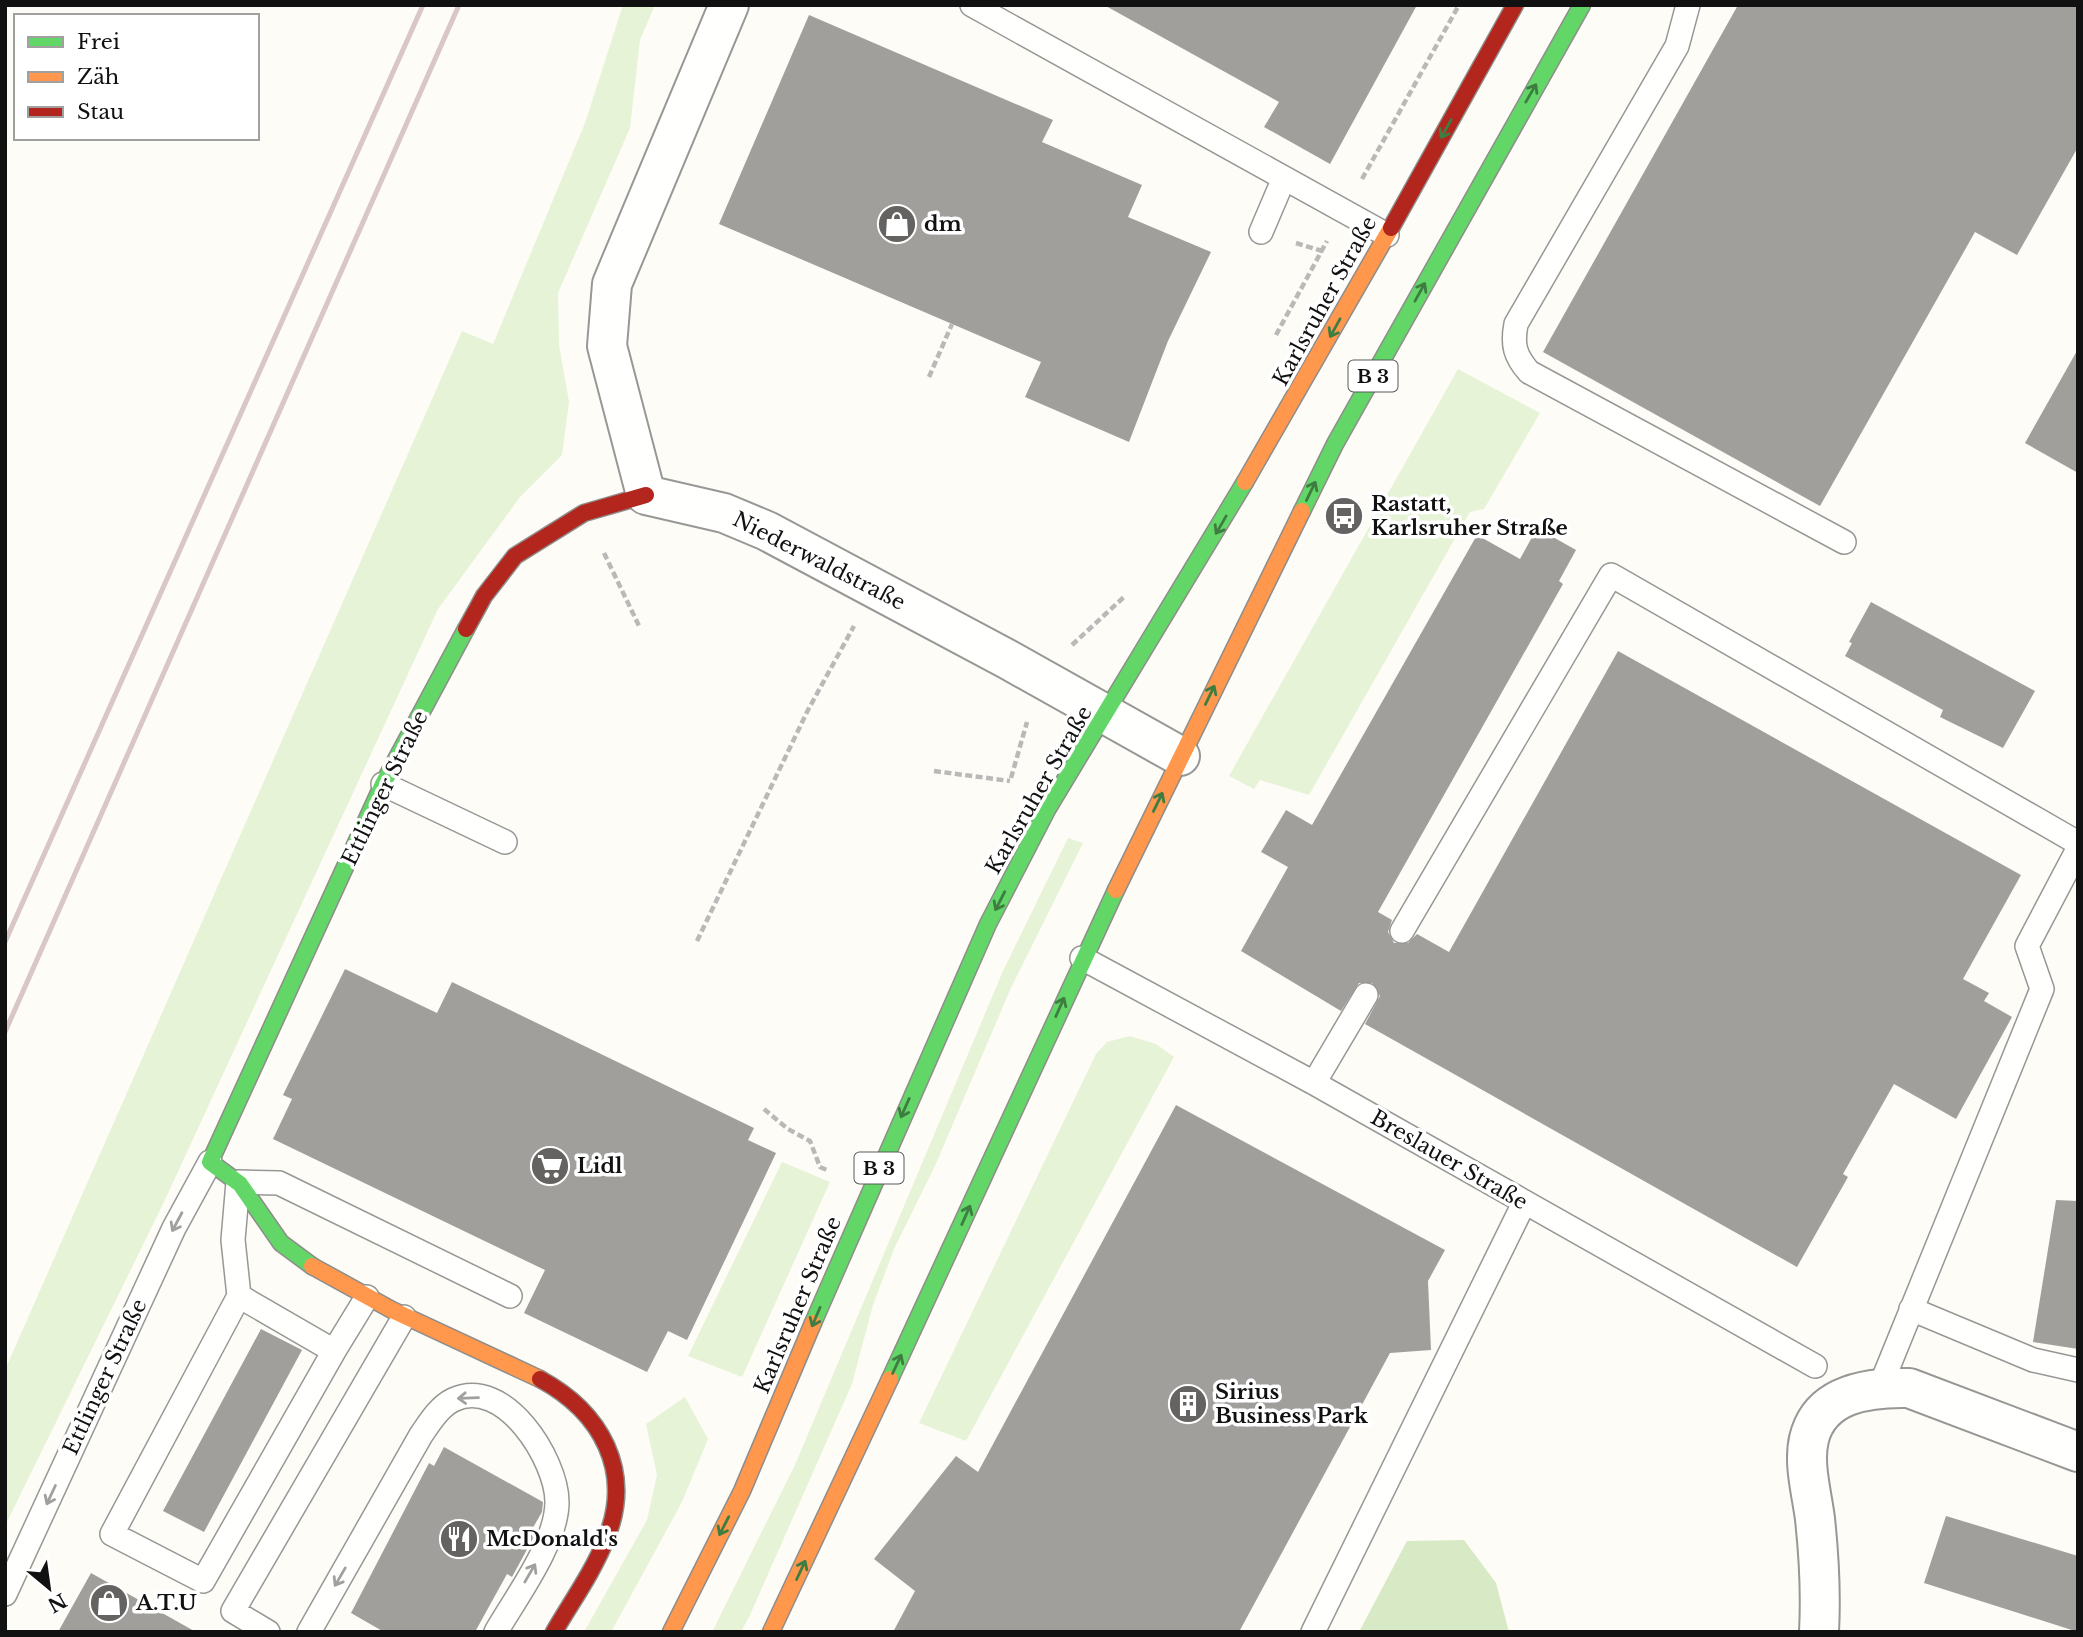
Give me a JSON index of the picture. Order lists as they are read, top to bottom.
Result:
{
  "streets": {
    "main road": ["Karlsruher Straße", "B 3", "Ettlinger Straße"],
    "street": ["Niederwaldstraße"],
    "lane": ["Breslauer Straße"]
  },
  "crossings": [
    ["Karlsruher Straße", "Niederwaldstraße"],
    ["B 3", "Niederwaldstraße"],
    ["B 3", "Breslauer Straße"],
    ["Niederwaldstraße", "Ettlinger Straße"]
  ],
  "one_way": ["Ettlinger Straße"],
  "places": {
    "shop": ["dm", "A.T.U"],
    "bus stop": ["Rastatt, Karlsruher Straße"],
    "supermarket": ["Lidl"],
    "building": ["Sirius Business Park"],
    "restaurant": ["McDonald's"]
  },
  "legend": ["Frei", "Zäh", "Stau"],
  "north": "bottom right"
}
